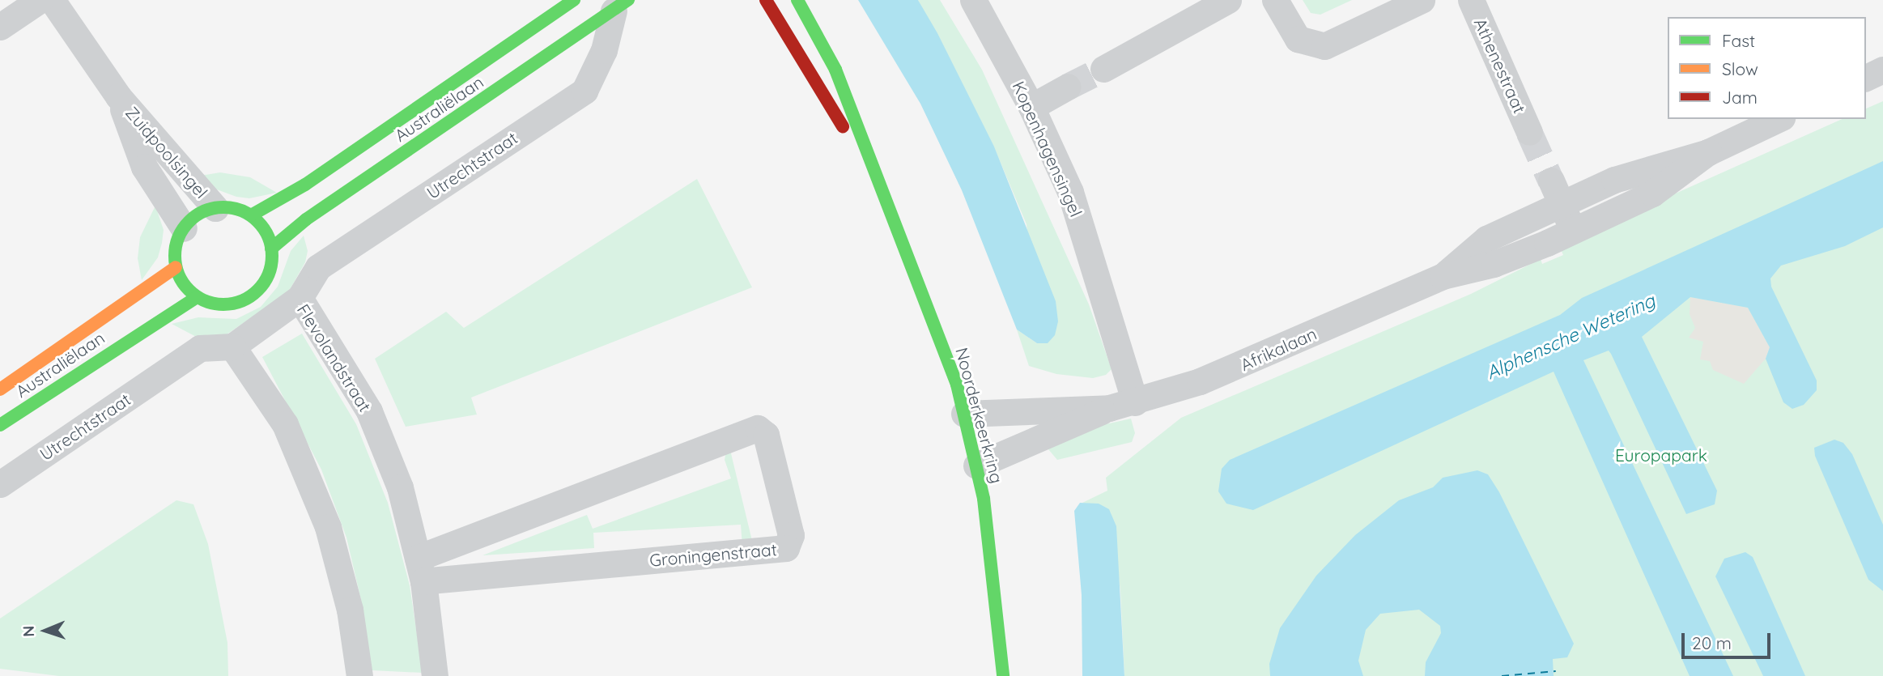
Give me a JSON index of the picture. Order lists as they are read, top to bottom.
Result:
{
  "streets": {
    "street": [
      "Athenestraat",
      "Australiëlaan",
      "Kopenhagensingel",
      "Zuidpoolsingel",
      "Utrechtstraat",
      "Afrikalaan",
      "Flevolandstraat",
      "Noorderkeerkring",
      "Groningenstraat"
    ]
  },
  "crossings": [
    ["Australiëlaan", "Zuidpoolsingel"],
    ["Australiëlaan", "Utrechtstraat"],
    ["Kopenhagensingel", "Afrikalaan"],
    ["Utrechtstraat", "Flevolandstraat"],
    ["Afrikalaan", "Noorderkeerkring"],
    ["Flevolandstraat", "Groningenstraat"]
  ],
  "water": ["Alphensche Wetering"],
  "parks": ["Europapark"],
  "legend": ["Fast", "Slow", "Jam"],
  "scale_bar": "20 m",
  "north": "left"
}
